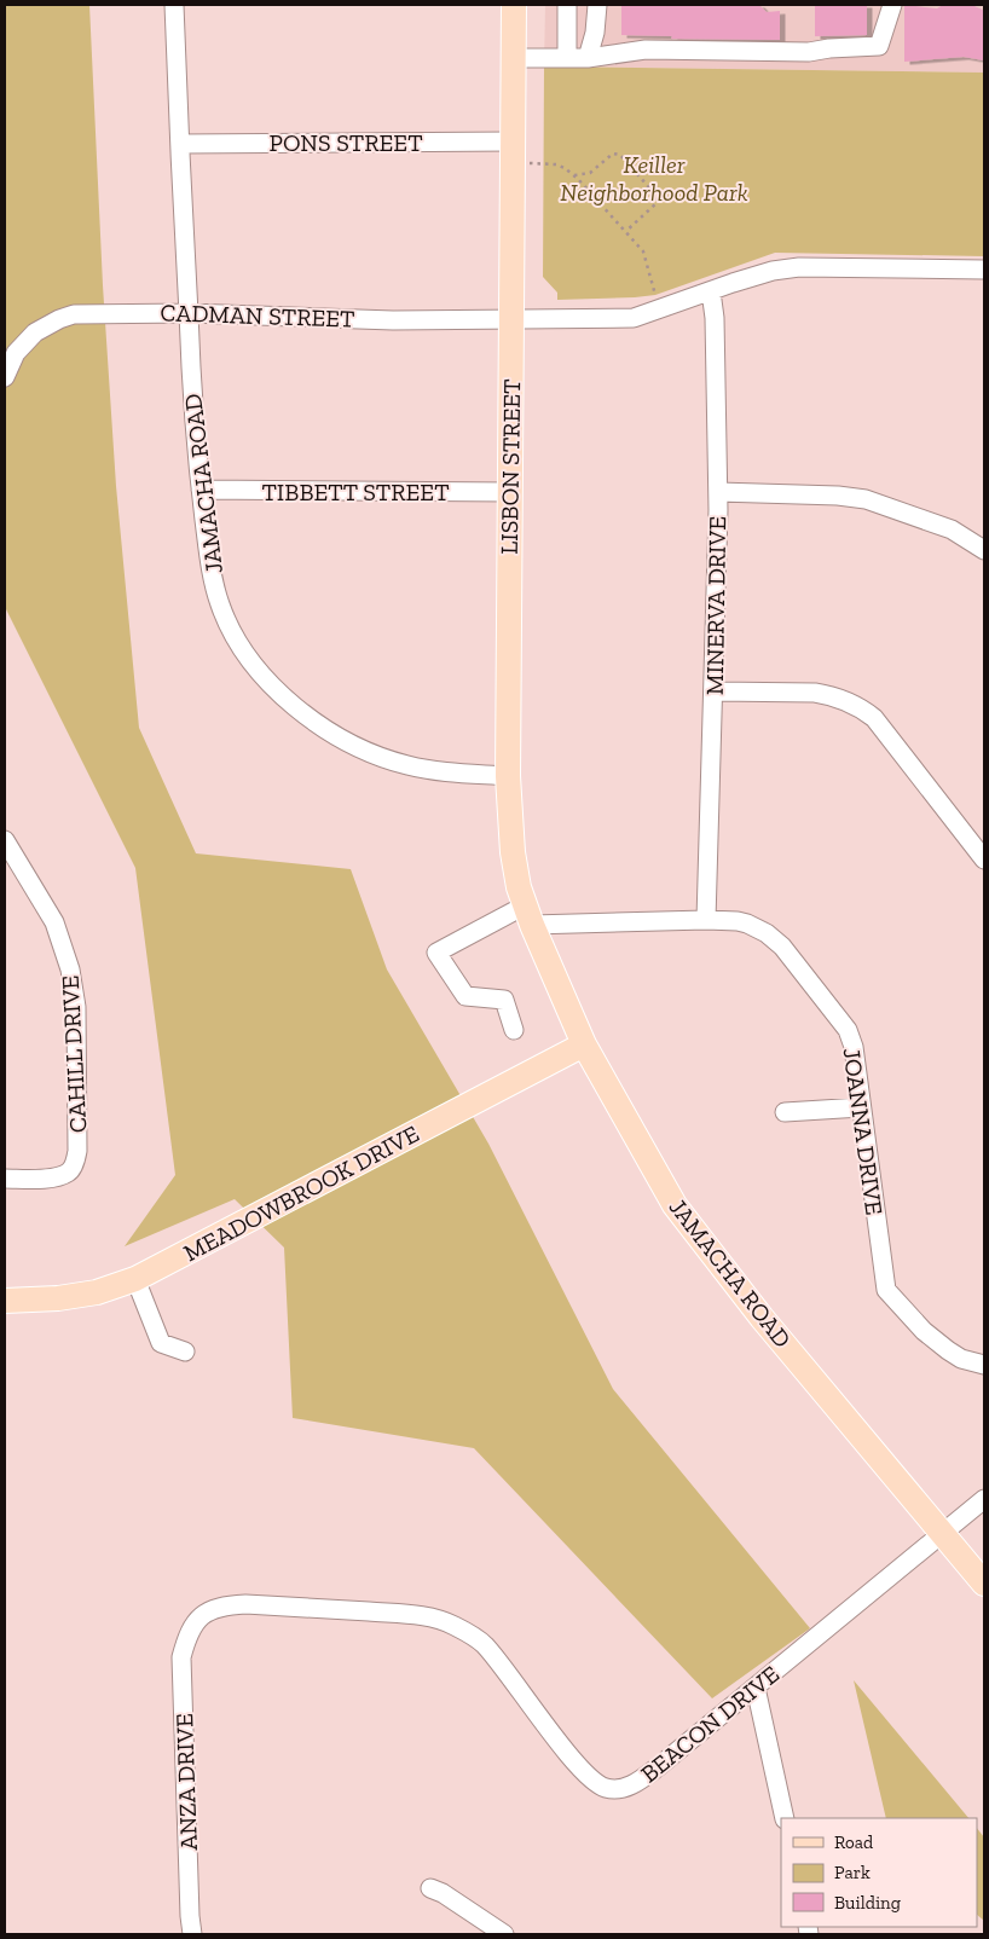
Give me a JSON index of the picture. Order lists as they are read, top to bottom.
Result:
{
  "streets": {
    "main road": ["LISBON STREET", "JAMACHA ROAD", "MEADOWBROOK DRIVE"],
    "street": [
      "PONS STREET",
      "CADMAN STREET",
      "TIBBETT STREET",
      "MINERVA DRIVE",
      "CAHILL DRIVE",
      "JOANNA DRIVE",
      "BEACON DRIVE",
      "ANZA DRIVE"
    ]
  },
  "crossings": [
    ["PONS STREET", "LISBON STREET"],
    ["PONS STREET", "JAMACHA ROAD"],
    ["CADMAN STREET", "LISBON STREET"],
    ["CADMAN STREET", "JAMACHA ROAD"],
    ["CADMAN STREET", "MINERVA DRIVE"],
    ["LISBON STREET", "JAMACHA ROAD"],
    ["LISBON STREET", "TIBBETT STREET"],
    ["LISBON STREET", "JOANNA DRIVE"],
    ["JAMACHA ROAD", "TIBBETT STREET"],
    ["JAMACHA ROAD", "JOANNA DRIVE"],
    ["JAMACHA ROAD", "MEADOWBROOK DRIVE"],
    ["JAMACHA ROAD", "BEACON DRIVE"],
    ["MINERVA DRIVE", "JOANNA DRIVE"],
    ["BEACON DRIVE", "ANZA DRIVE"]
  ],
  "parks": ["Keiller Neighborhood Park"],
  "legend": ["Road", "Park", "Building"]
}
